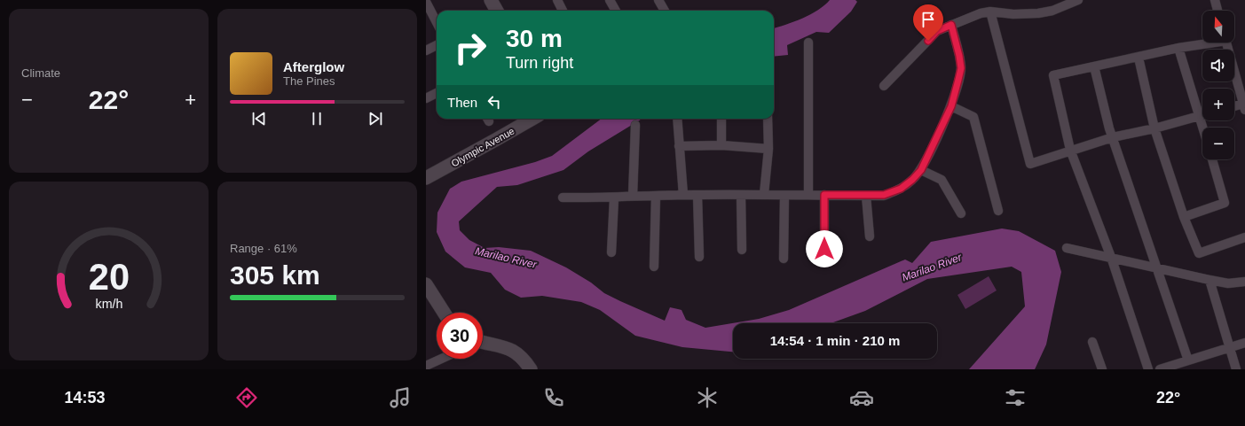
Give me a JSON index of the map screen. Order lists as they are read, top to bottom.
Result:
{
  "streets": {
    "street": ["Olympic Avenue"]
  },
  "water": ["Marilao River"],
  "north": "top",
  "page": {
    "tile": [
      "Climate",
      ["Range · 61%", "305 km"]
    ],
    "map_buttons": ["+", "−"],
    "turn": ["30 m", "Turn right"],
    "song": ["Afterglow", "The Pines"],
    "heat": ["−", "22°", "+"],
    "then": "Then",
    "limit": "30",
    "trip": "14:54 · 1 min · 210 m",
    "tabs": ["14:53", "22°"],
    "gauge": ["20", "km/h"]
  }
}
